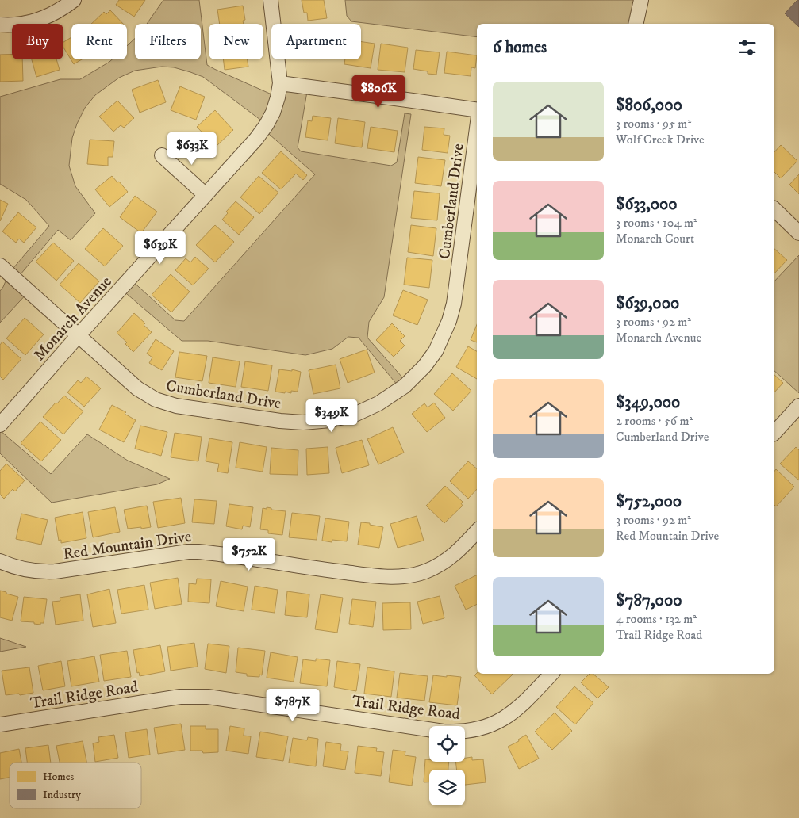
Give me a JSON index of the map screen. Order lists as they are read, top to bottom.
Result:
{
  "streets": {
    "street": [
      "Cumberland Drive",
      "Monarch Avenue",
      "Red Mountain Drive",
      "Trail Ridge Road"
    ]
  },
  "crossings": [
    ["Cumberland Drive", "Monarch Avenue"]
  ],
  "legend": ["Homes", "Industry"],
  "page": {
    "chip": [
      "Buy",
      "Rent",
      "Filters",
      "New",
      "Apartment"
    ],
    "heading": "6 homes",
    "list": [
      {
        "name": "$806,000",
        "note": "3 rooms · 95 m² · Wolf Creek Drive"
      },
      {
        "name": "$633,000",
        "note": "3 rooms · 104 m² · Monarch Court"
      },
      {
        "name": "$639,000",
        "note": "3 rooms · 92 m² · Monarch Avenue"
      },
      {
        "name": "$349,000",
        "note": "2 rooms · 56 m² · Cumberland Drive"
      },
      {
        "name": "$752,000",
        "note": "3 rooms · 92 m² · Red Mountain Drive"
      },
      {
        "name": "$787,000",
        "note": "4 rooms · 132 m² · Trail Ridge Road"
      }
    ],
    "price": [
      "$806K",
      "$633K",
      "$639K",
      "$349K",
      "$752K",
      "$787K"
    ]
  }
}
